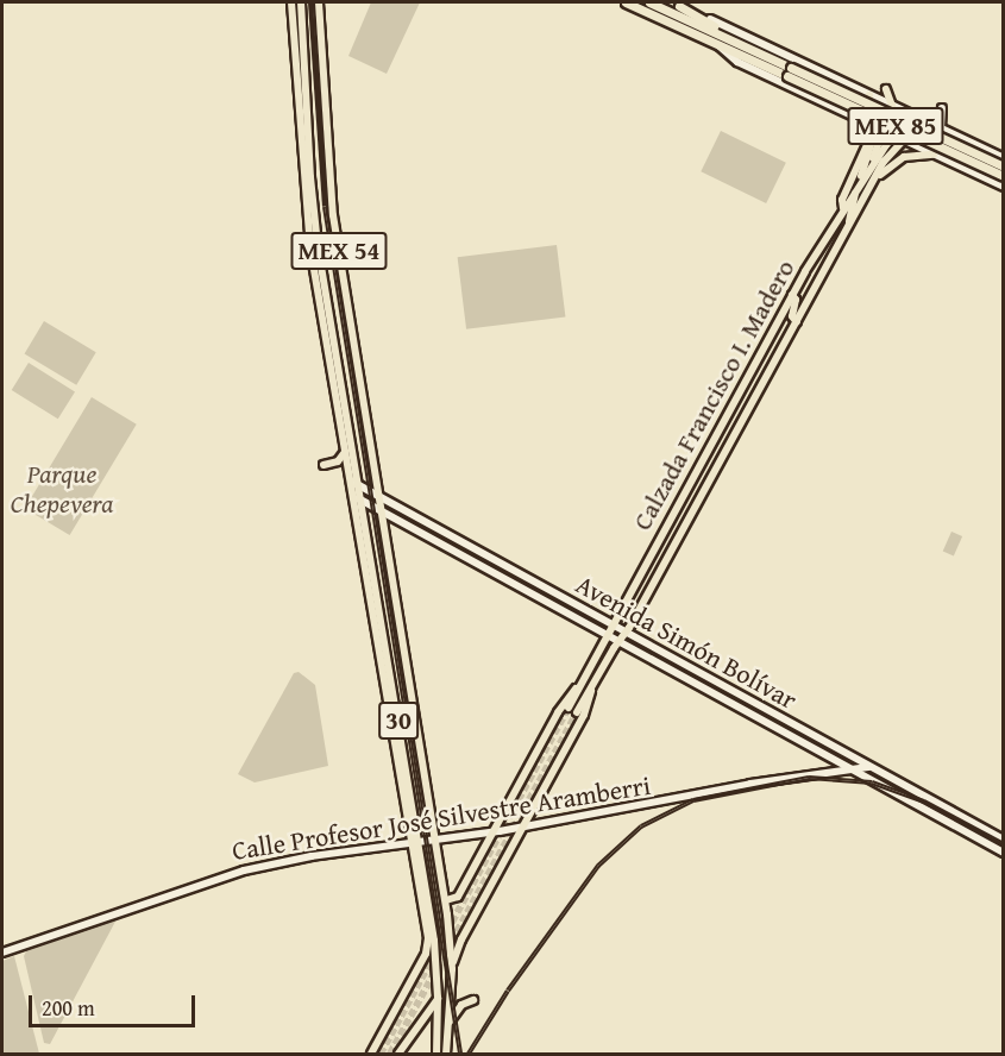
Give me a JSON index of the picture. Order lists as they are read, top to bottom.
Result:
{
  "streets": {
    "highway": ["MEX 85"],
    "main road": [
      "MEX 54",
      "Calzada Francisco I. Madero",
      "Avenida Simón Bolívar",
      "30",
      "Calle Profesor José Silvestre Aramberri"
    ]
  },
  "crossings": [
    ["MEX 54", "Avenida Simón Bolívar"],
    ["MEX 54", "30"],
    ["Calzada Francisco I. Madero", "Avenida Simón Bolívar"],
    ["Avenida Simón Bolívar", "30"],
    ["Avenida Simón Bolívar", "Calle Profesor José Silvestre Aramberri"],
    ["30", "Calle Profesor José Silvestre Aramberri"]
  ],
  "parks": ["Parque Chepevera"],
  "scale_bar": "200 m"
}
